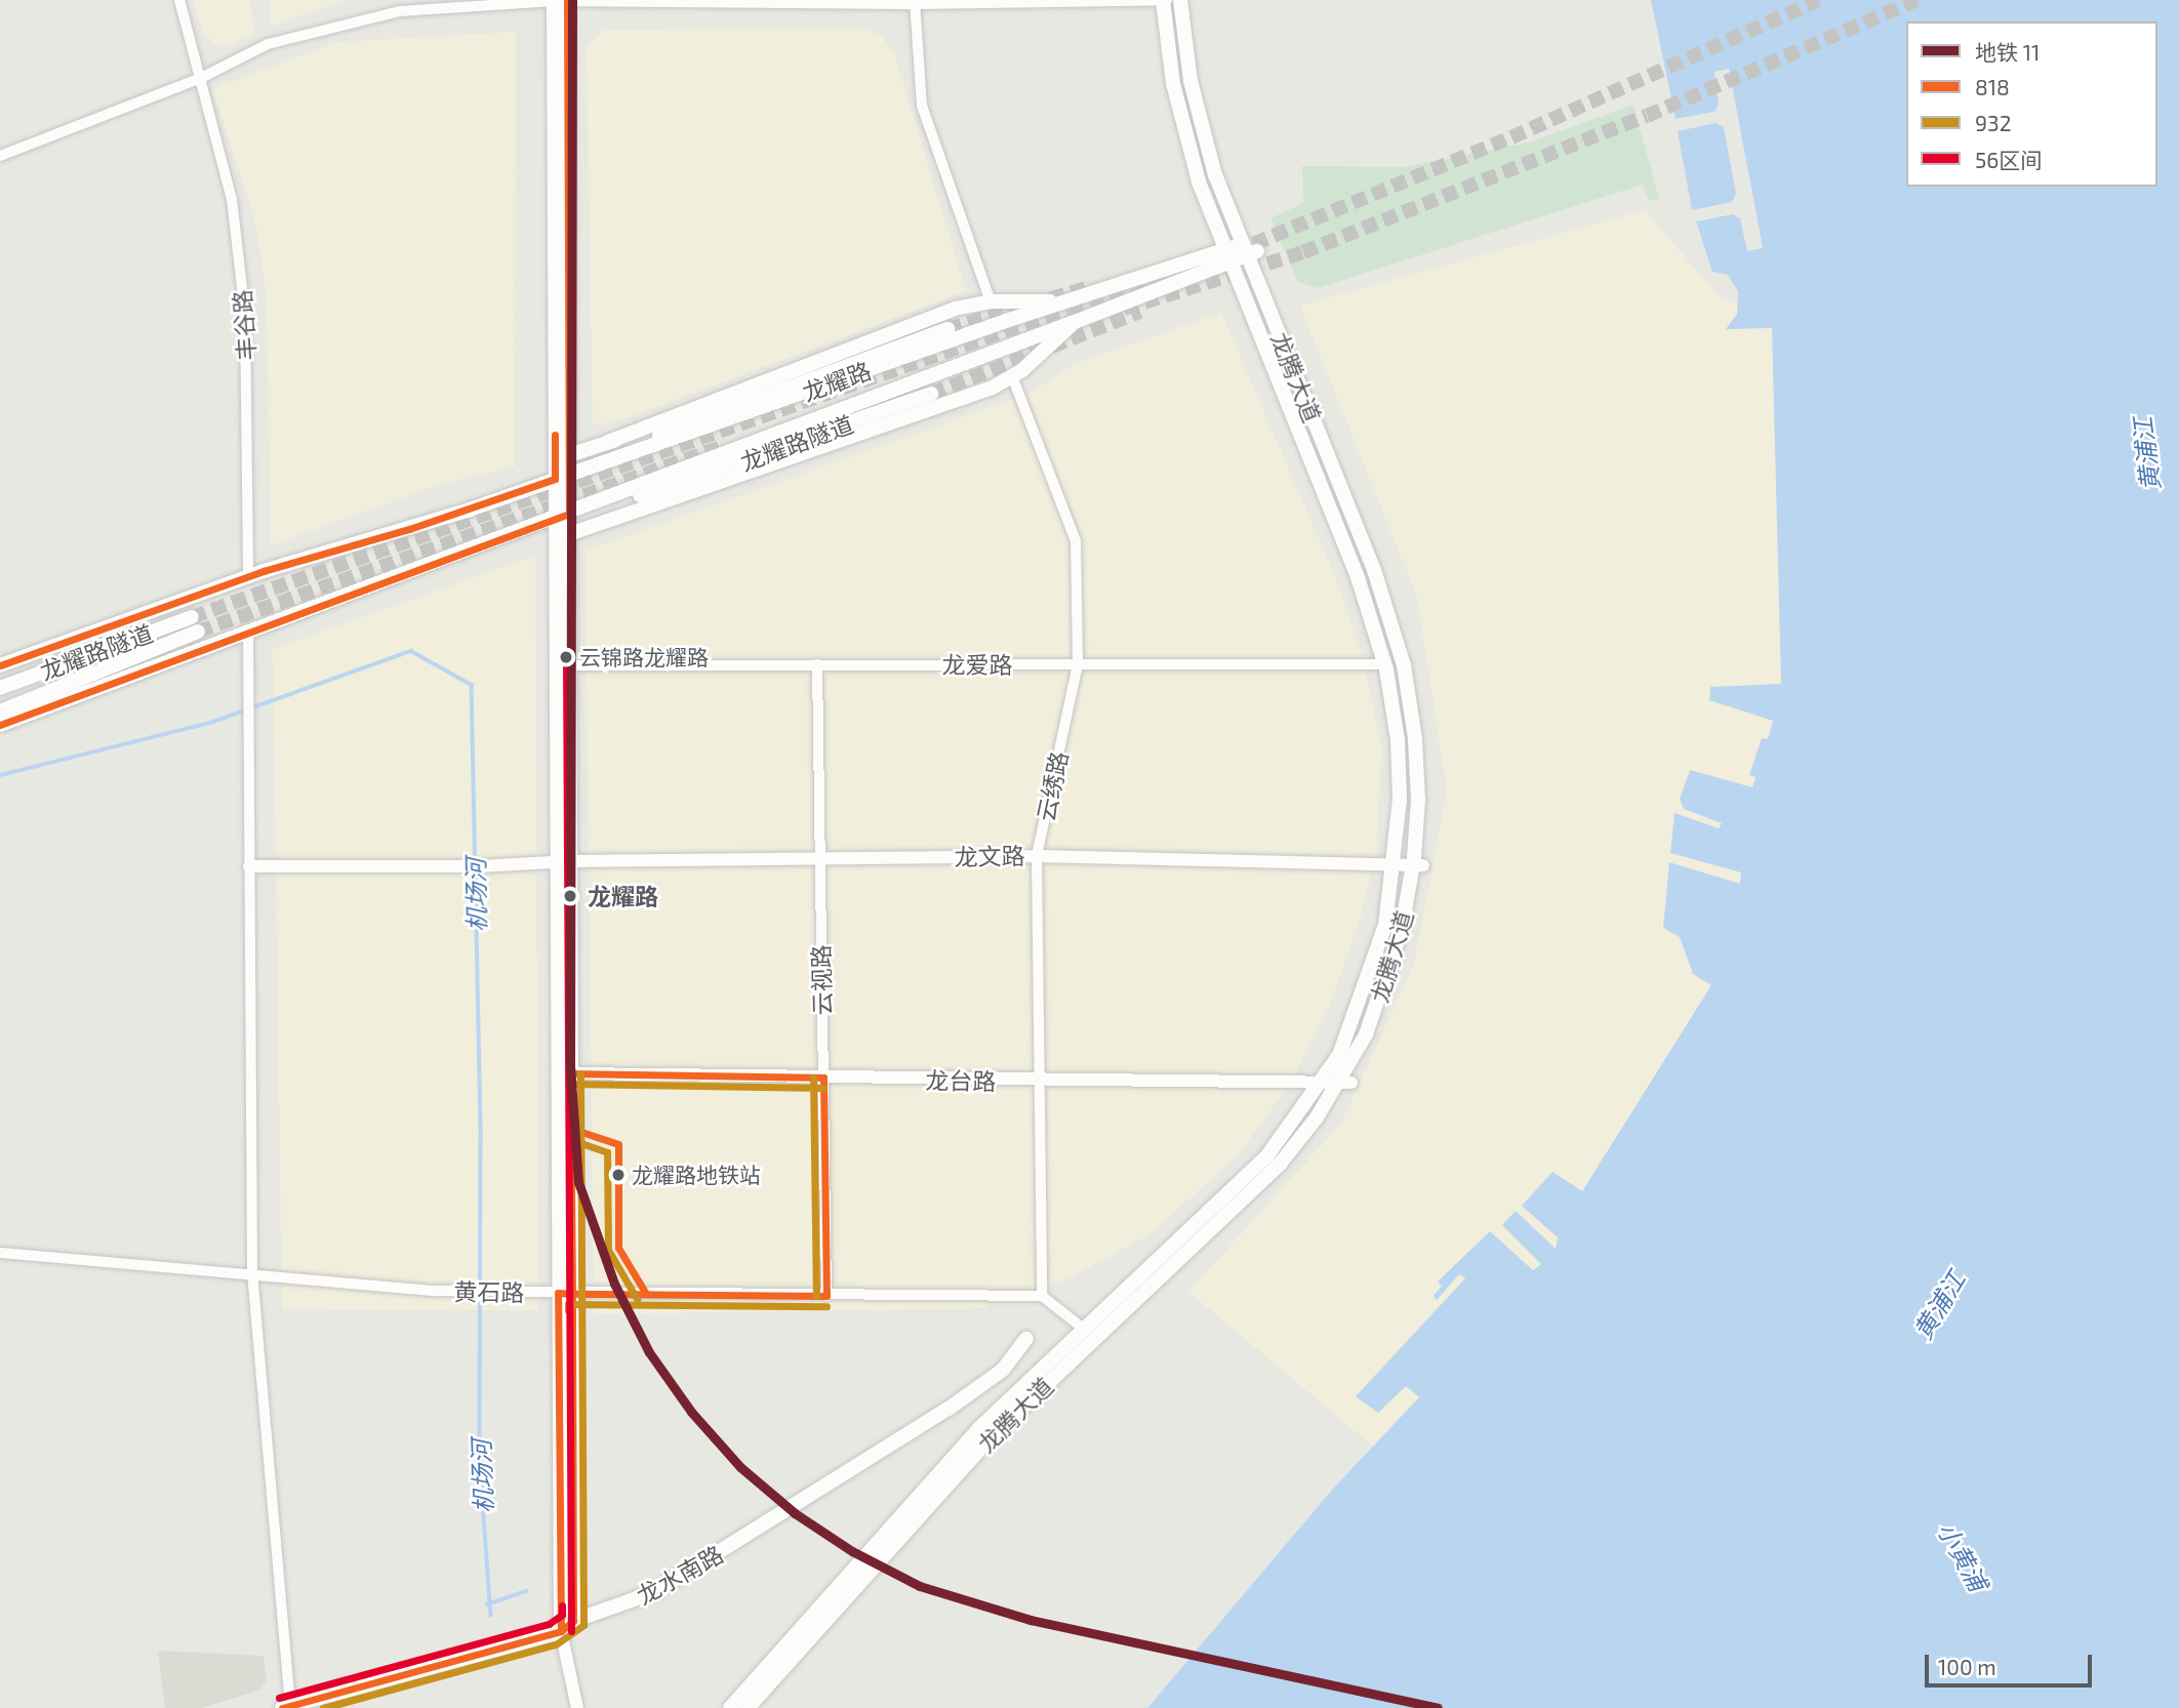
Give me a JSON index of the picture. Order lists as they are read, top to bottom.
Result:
{
  "streets": {
    "main road": [
      "龙腾大道",
      "龙耀路",
      "龙耀路隧道",
      "龙水南路"
    ],
    "street": [
      "丰谷路",
      "龙爱路",
      "云绣路",
      "龙文路",
      "云视路",
      "龙台路",
      "黄石路"
    ]
  },
  "crossings": [
    ["丰谷路", "龙耀路"],
    ["龙腾大道", "龙耀路"],
    ["龙腾大道", "龙爱路"],
    ["龙腾大道", "龙文路"],
    ["龙腾大道", "龙台路"],
    ["龙耀路", "龙耀路隧道"],
    ["龙耀路", "云绣路"],
    ["龙爱路", "云绣路"],
    ["龙爱路", "云视路"],
    ["云绣路", "龙文路"],
    ["云绣路", "龙台路"],
    ["云绣路", "黄石路"],
    ["龙文路", "云视路"],
    ["云视路", "龙台路"],
    ["云视路", "黄石路"]
  ],
  "water": ["黄浦江", "机场河", "小黄浦"],
  "places": ["云锦路龙耀路", "龙耀路", "龙耀路地铁站"],
  "lines": [
    "metro line 11",
    "transit line 818",
    "transit line 56区间",
    "transit line 932"
  ],
  "legend": [
    "地铁 11",
    "818",
    "932",
    "56区间"
  ],
  "scale_bar": "100 m"
}
